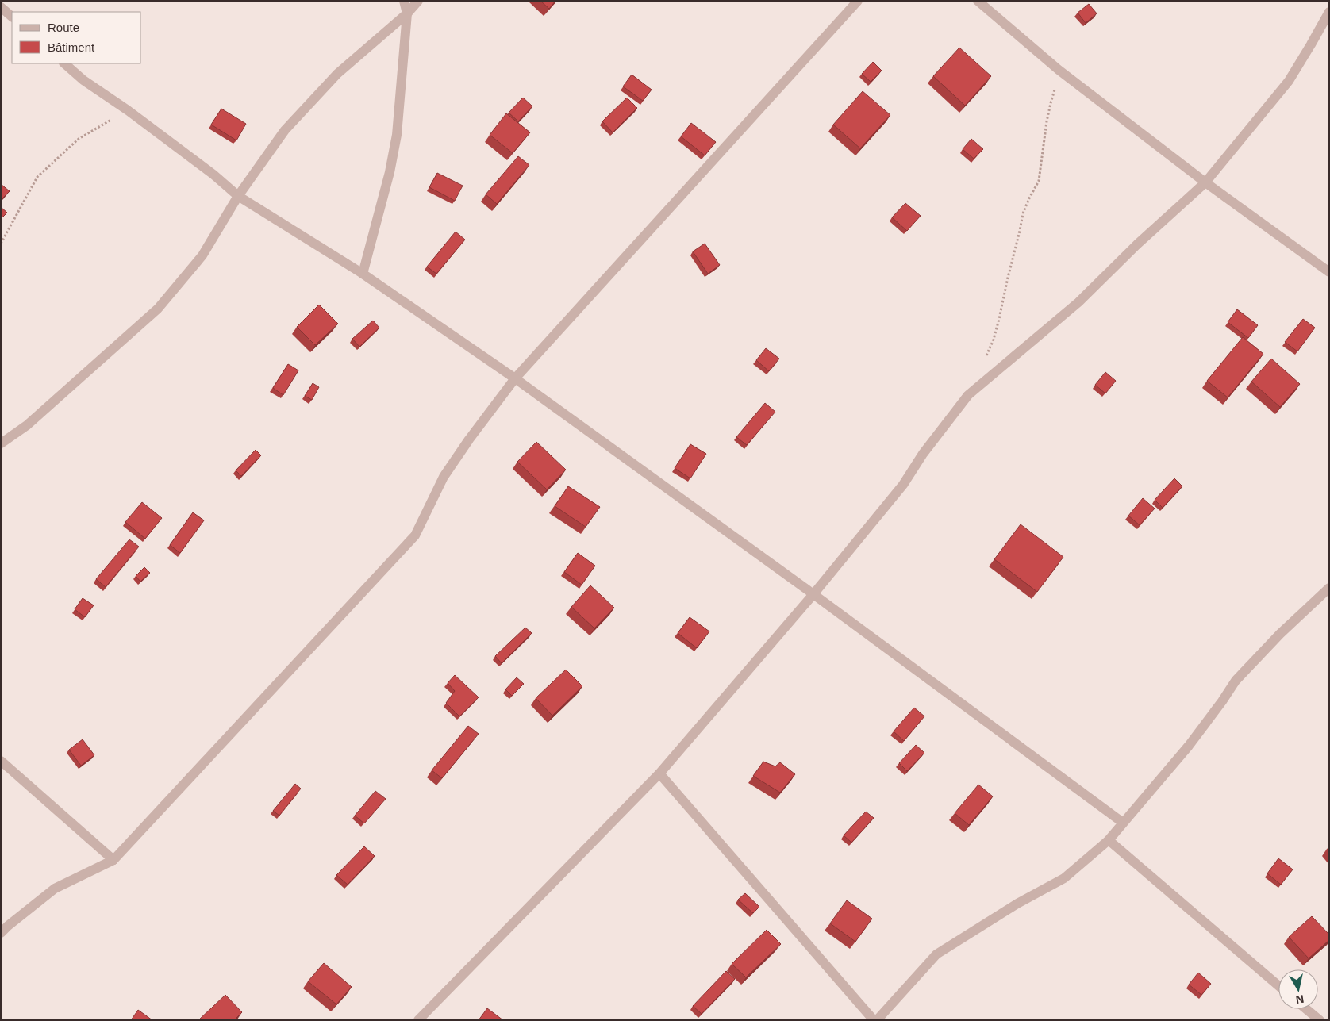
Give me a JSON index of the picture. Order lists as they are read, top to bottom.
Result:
{
  "legend": ["Route", "Bâtiment"],
  "north": "bottom"
}
